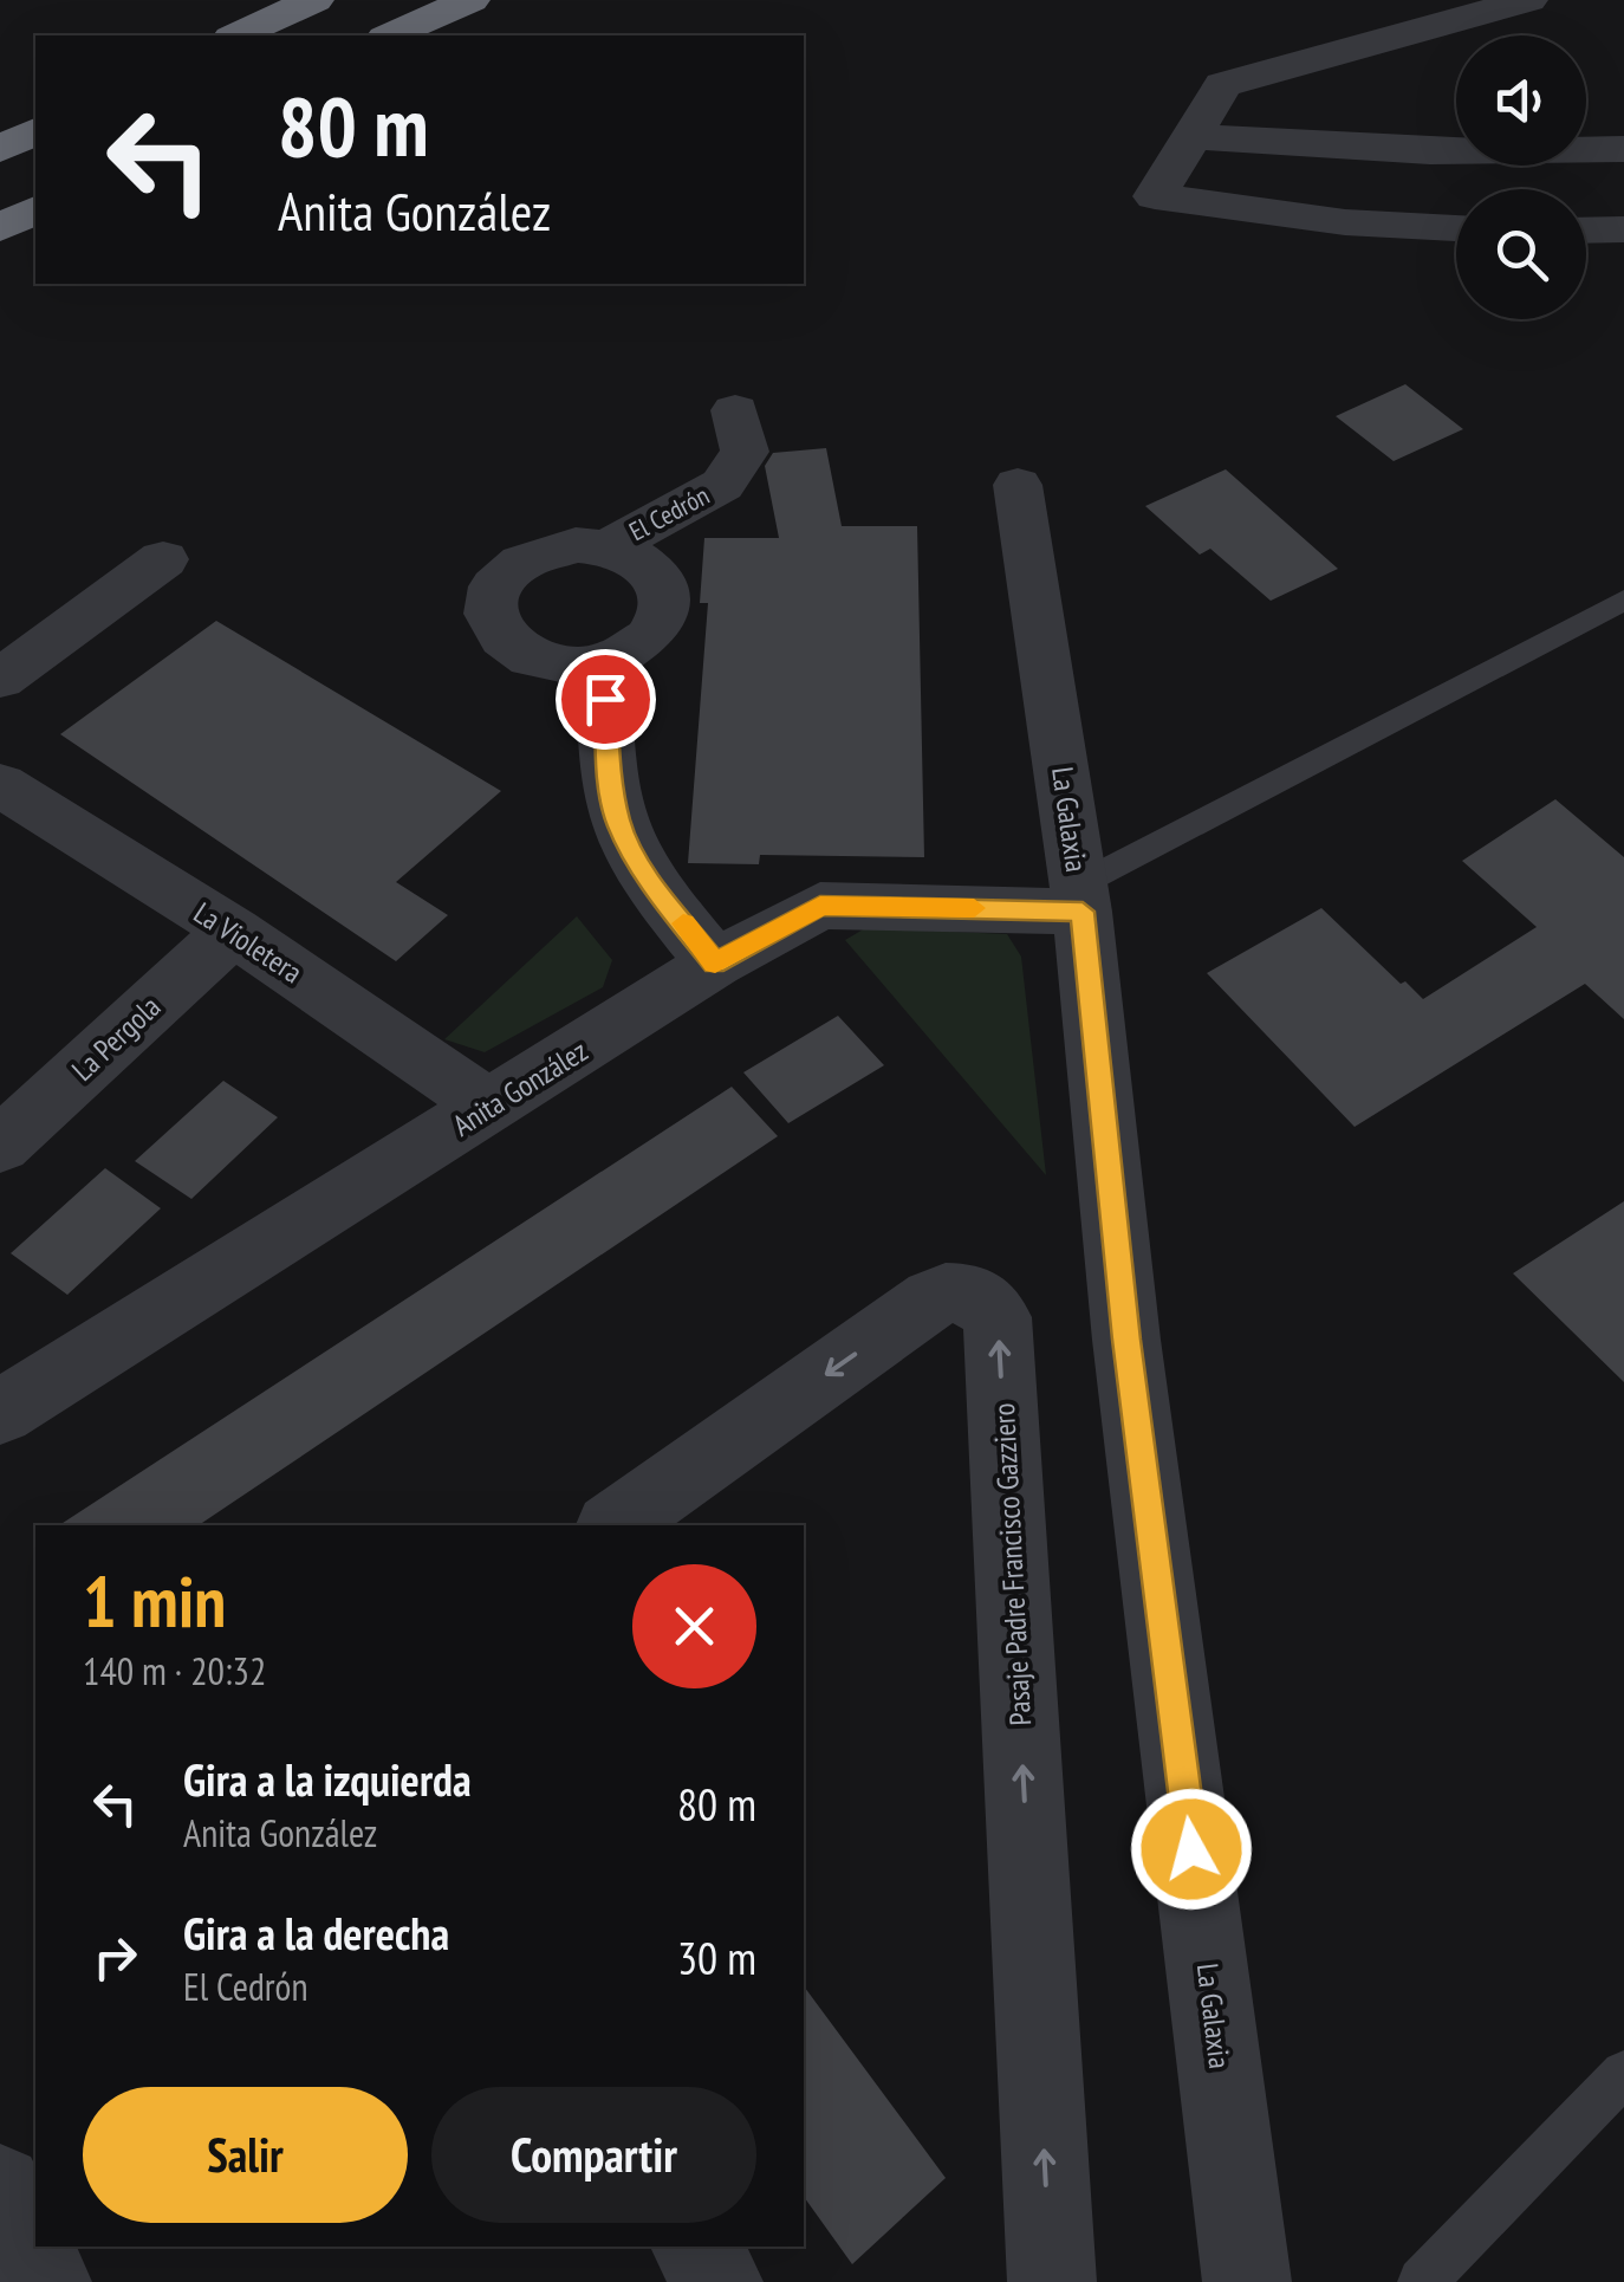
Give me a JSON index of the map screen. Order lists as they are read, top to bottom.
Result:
{
  "streets": {
    "street": [
      "El Cedrón",
      "La Galaxia",
      "La Violetera",
      "La Pergola",
      "Anita González",
      "Pasaje Padre Francisco Gazziero"
    ]
  },
  "crossings": [
    ["La Galaxia", "Anita González"],
    ["La Violetera", "La Pergola"],
    ["La Violetera", "Anita González"]
  ],
  "page": {
    "turn": ["80 m", "Anita González"],
    "heading": ["1 min", "140 m · 20:32"],
    "list": [
      {
        "name": "Gira a la izquierda",
        "note": "Anita González",
        "value": "80 m"
      },
      {
        "name": "Gira a la derecha",
        "note": "El Cedrón",
        "value": "30 m"
      }
    ],
    "buttons": ["Salir", "Compartir"]
  }
}
